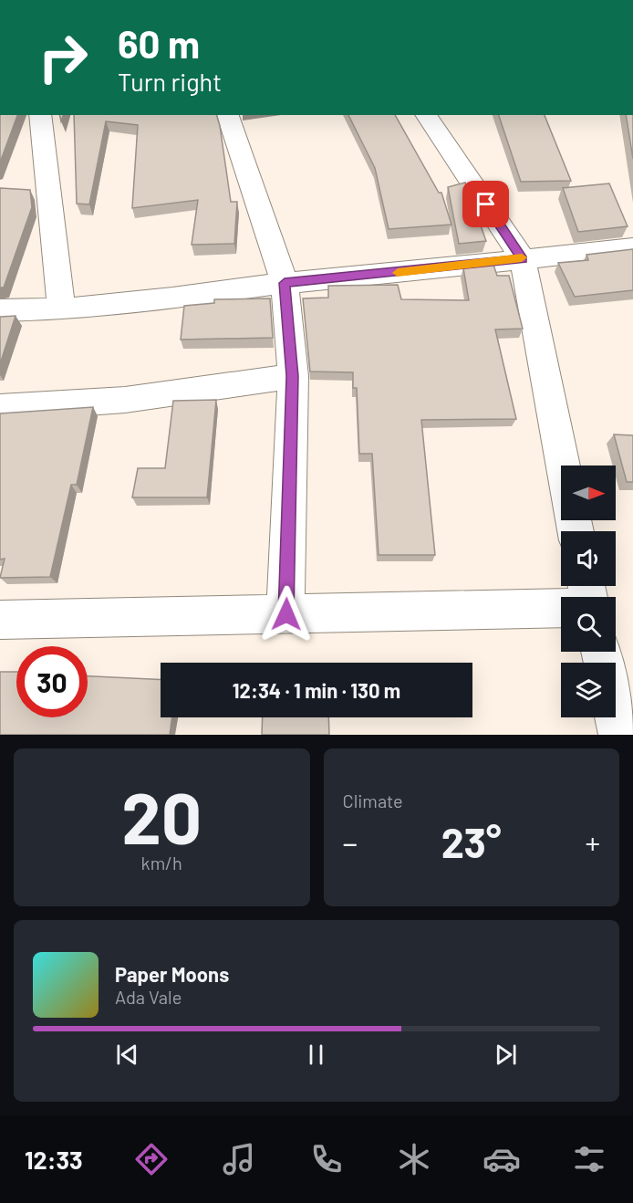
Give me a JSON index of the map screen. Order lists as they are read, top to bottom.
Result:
{
  "north": "right",
  "page": {
    "turn": ["60 m", "Turn right"],
    "limit": "30",
    "trip": "12:34 · 1 min · 130 m",
    "tile": [
      ["20", "km/h"],
      "Climate"
    ],
    "heat": ["−", "23°", "+"],
    "song": ["Paper Moons", "Ada Vale"],
    "tabs": "12:33"
  }
}
